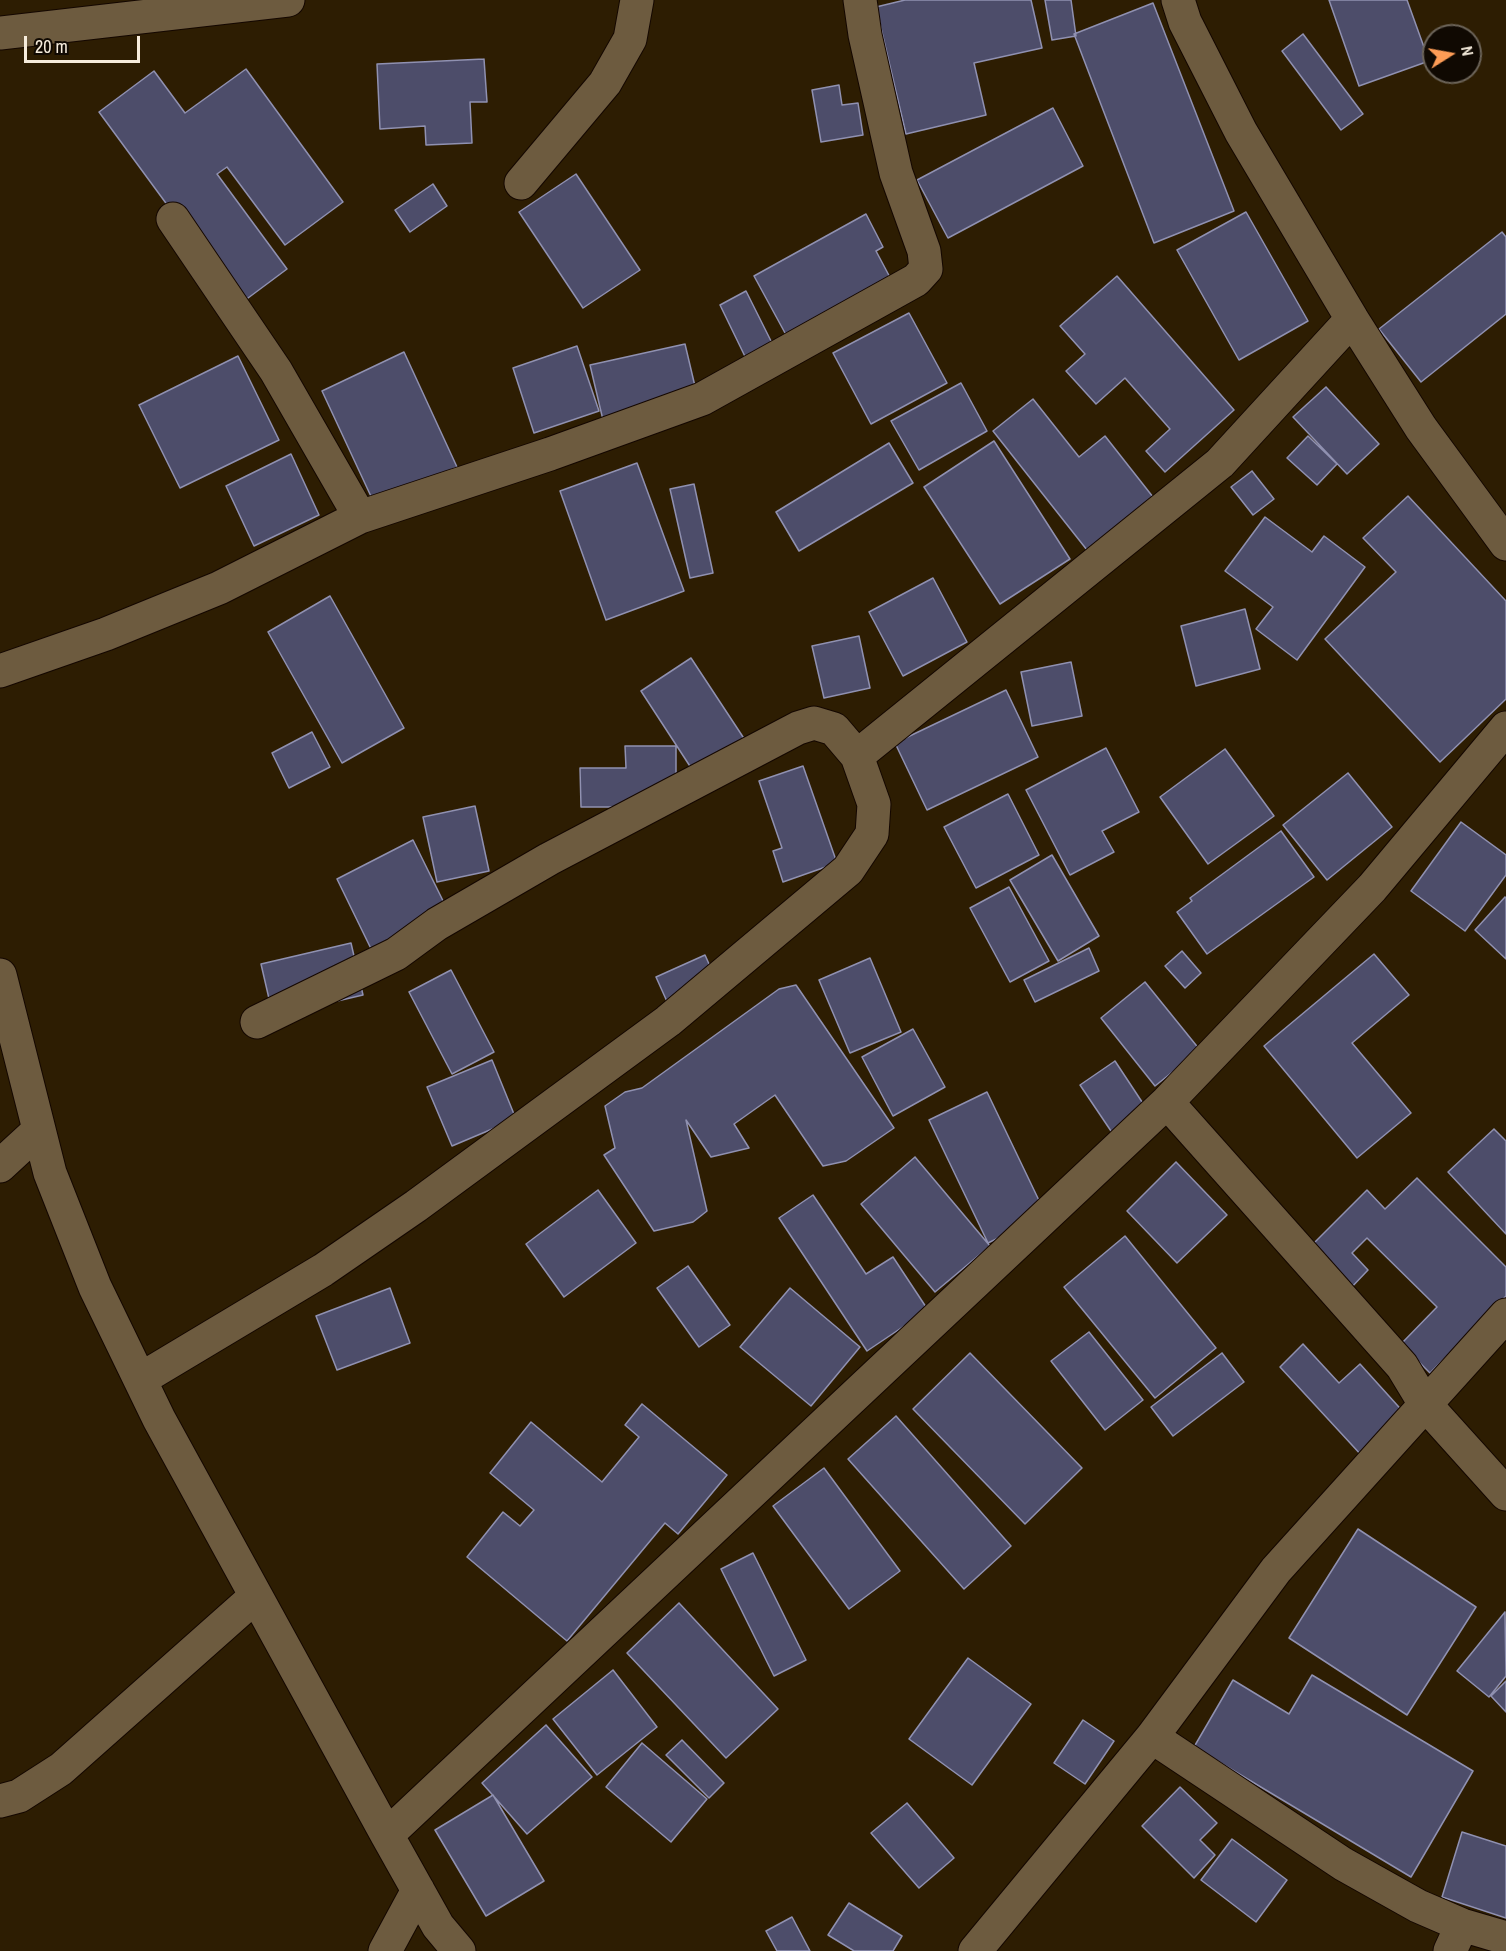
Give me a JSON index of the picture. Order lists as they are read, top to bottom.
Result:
{
  "scale_bar": "20 m",
  "north": "right"
}
